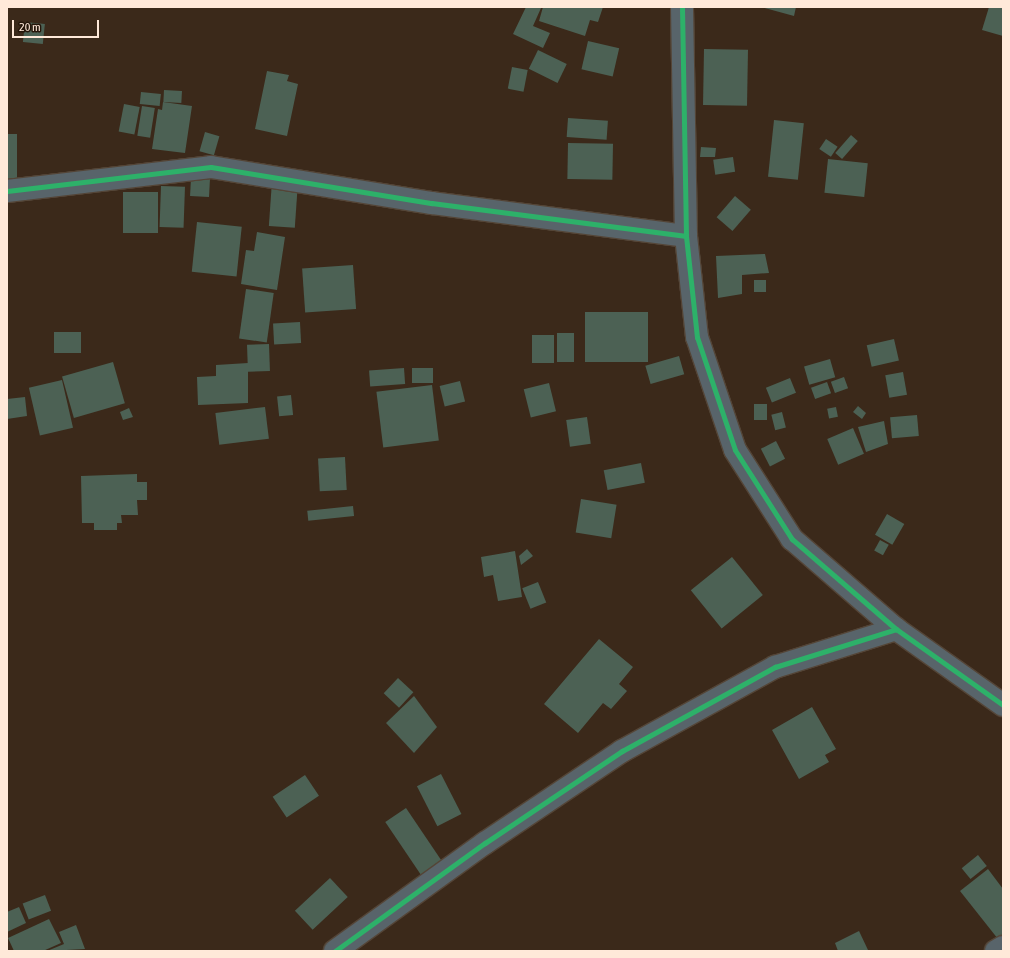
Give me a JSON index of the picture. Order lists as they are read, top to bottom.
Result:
{
  "scale_bar": "20 m"
}
